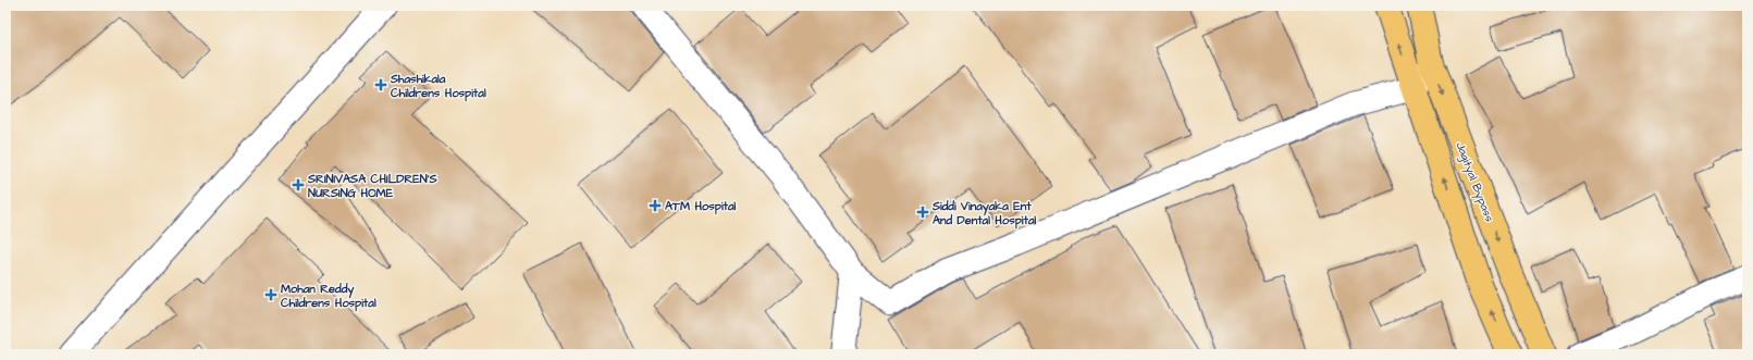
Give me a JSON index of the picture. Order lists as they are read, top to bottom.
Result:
{
  "streets": {
    "main road": ["Jagityal Bypass"]
  },
  "places": {
    "health": [
      "Shashikala Childrens Hospital",
      "SRINIVASA CHILDREN'S NURSING HOME",
      "ATM Hospital",
      "Siddi Vinayaka Ent And Dental Hospital",
      "Mohan Reddy Childrens Hospital"
    ]
  }
}
